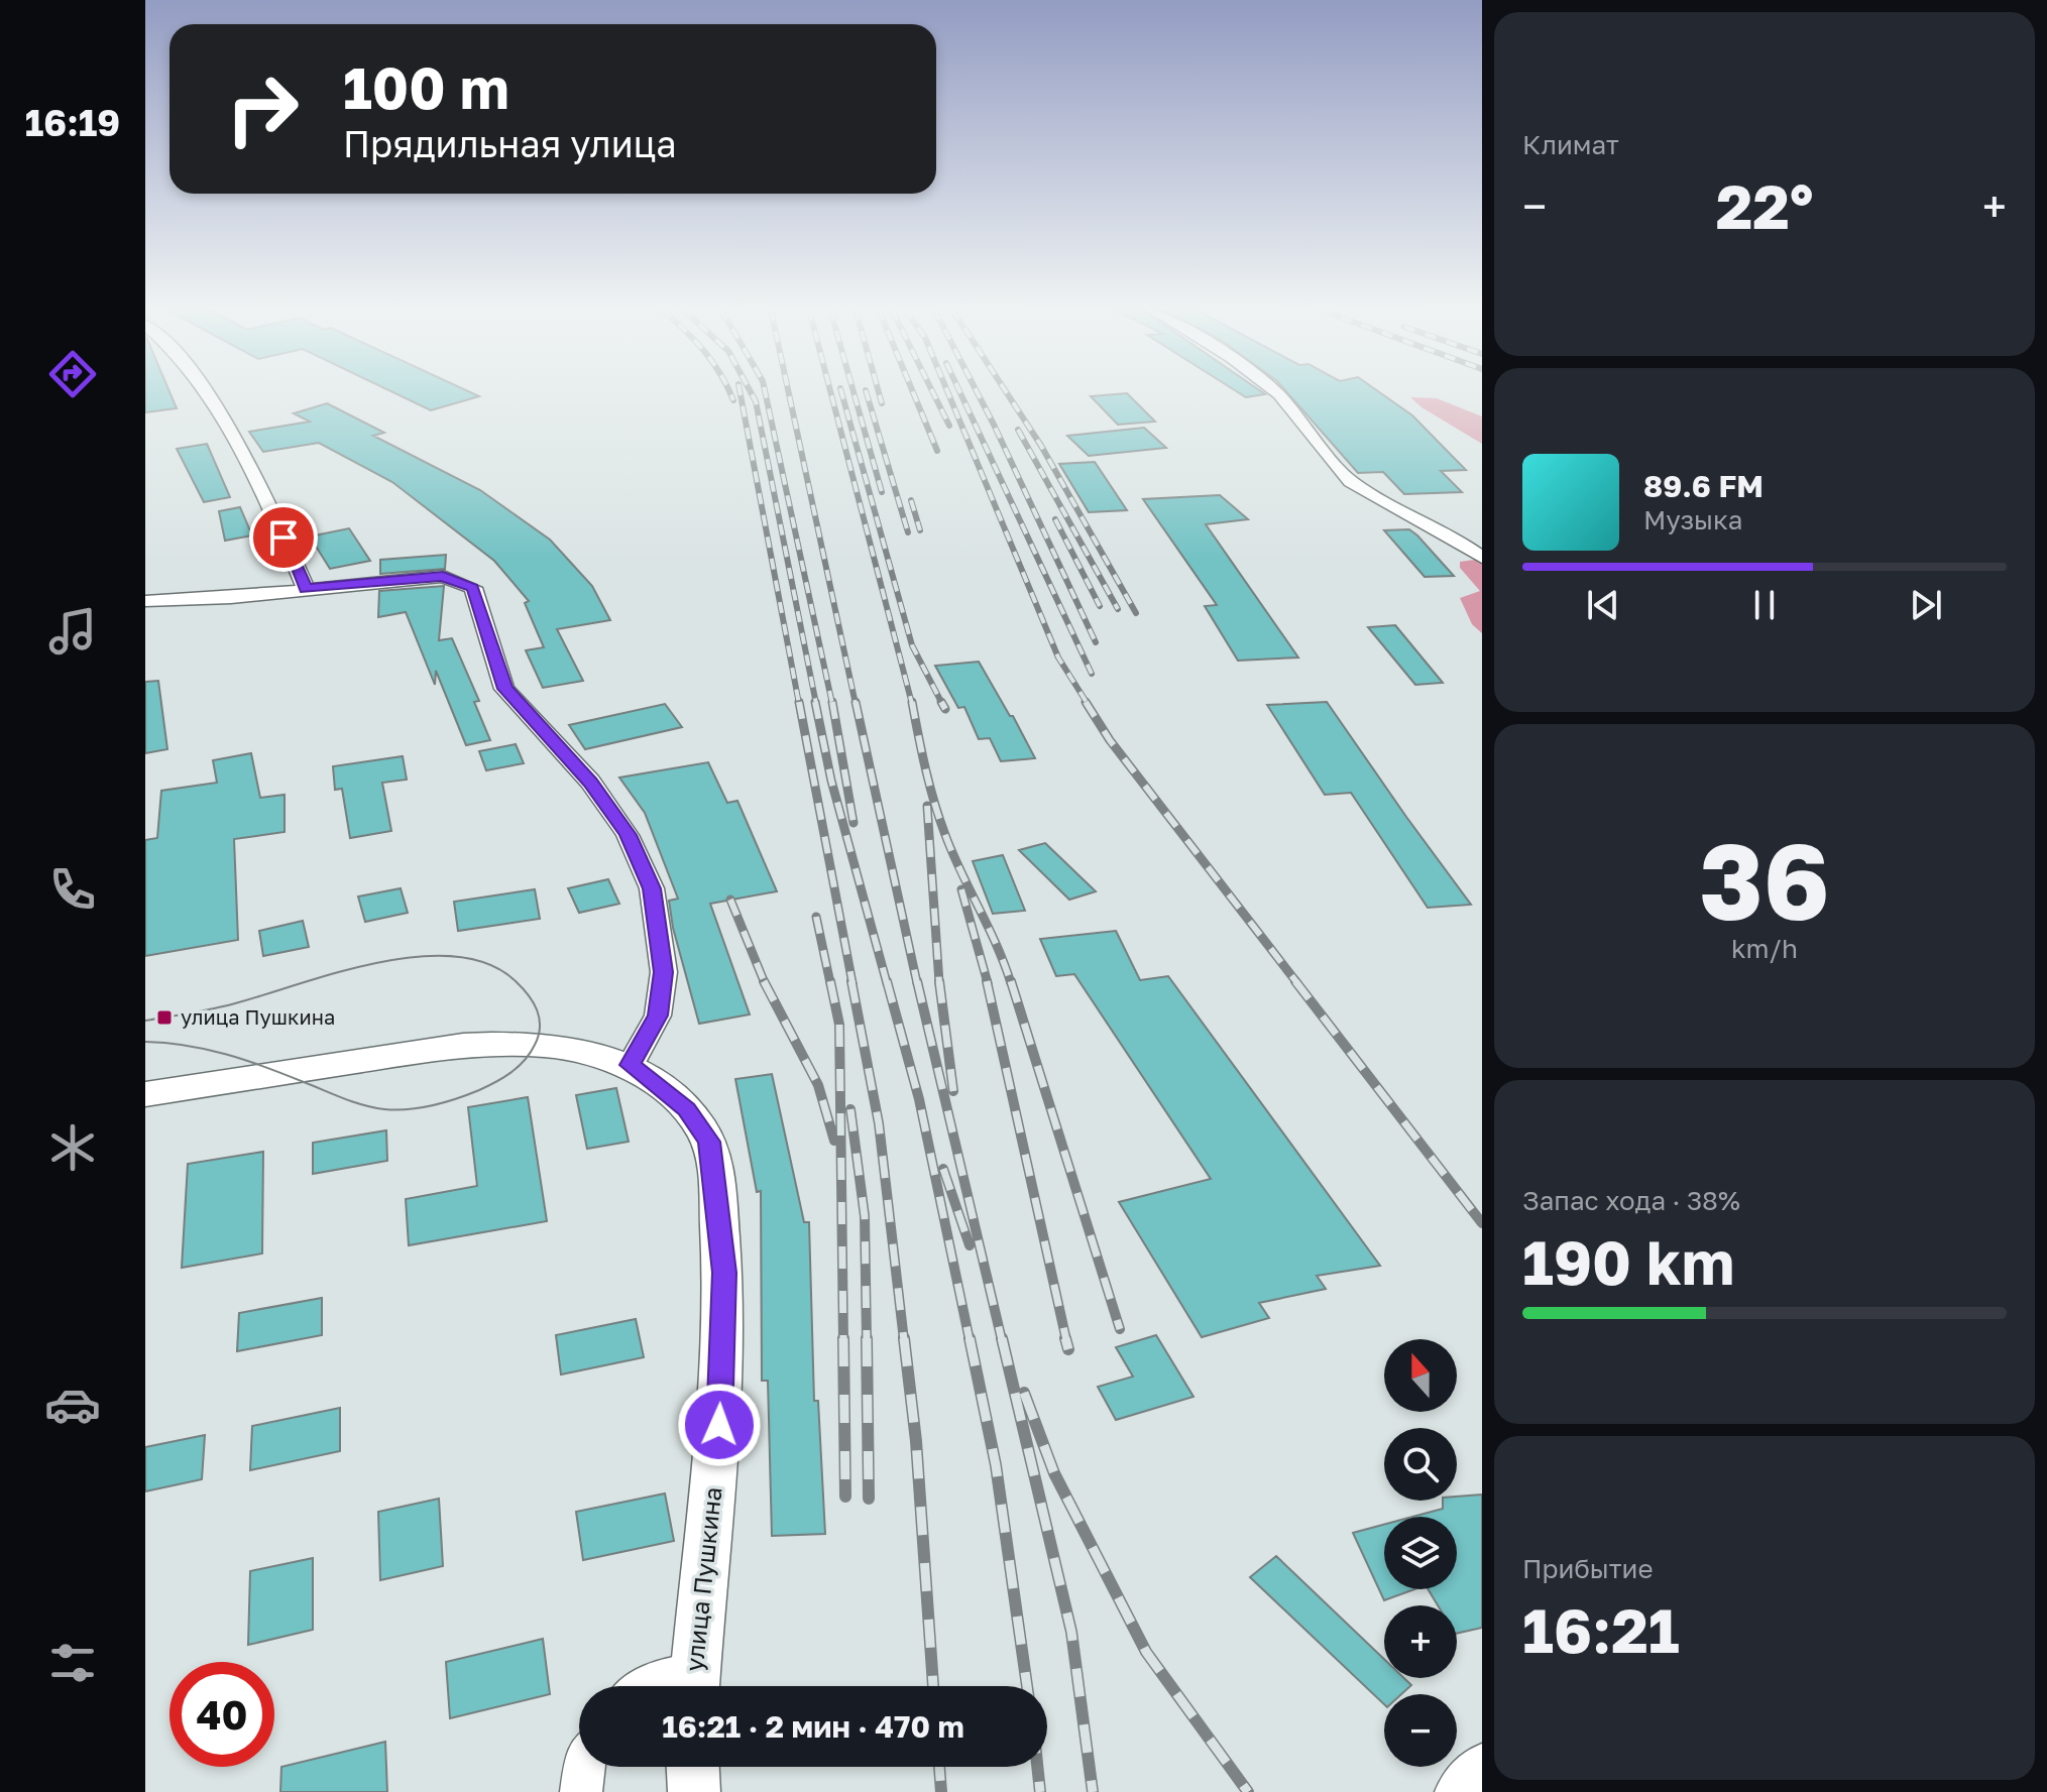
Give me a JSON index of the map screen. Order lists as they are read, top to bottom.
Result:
{
  "streets": {
    "street": ["улица Пушкина"]
  },
  "places": {
    "transit": ["улица Пушкина"]
  },
  "north": "top",
  "page": {
    "tabs": "16:19",
    "tile": [
      "Климат",
      ["36", "km/h"],
      ["Запас хода · 38%", "190 km"],
      ["Прибытие", "16:21"]
    ],
    "turn": ["100 m", "Прядильная улица"],
    "heat": ["−", "22°", "+"],
    "song": ["89.6 FM", "Музыка"],
    "map_buttons": ["+", "−"],
    "limit": "40",
    "trip": "16:21 · 2 мин · 470 m"
  }
}
